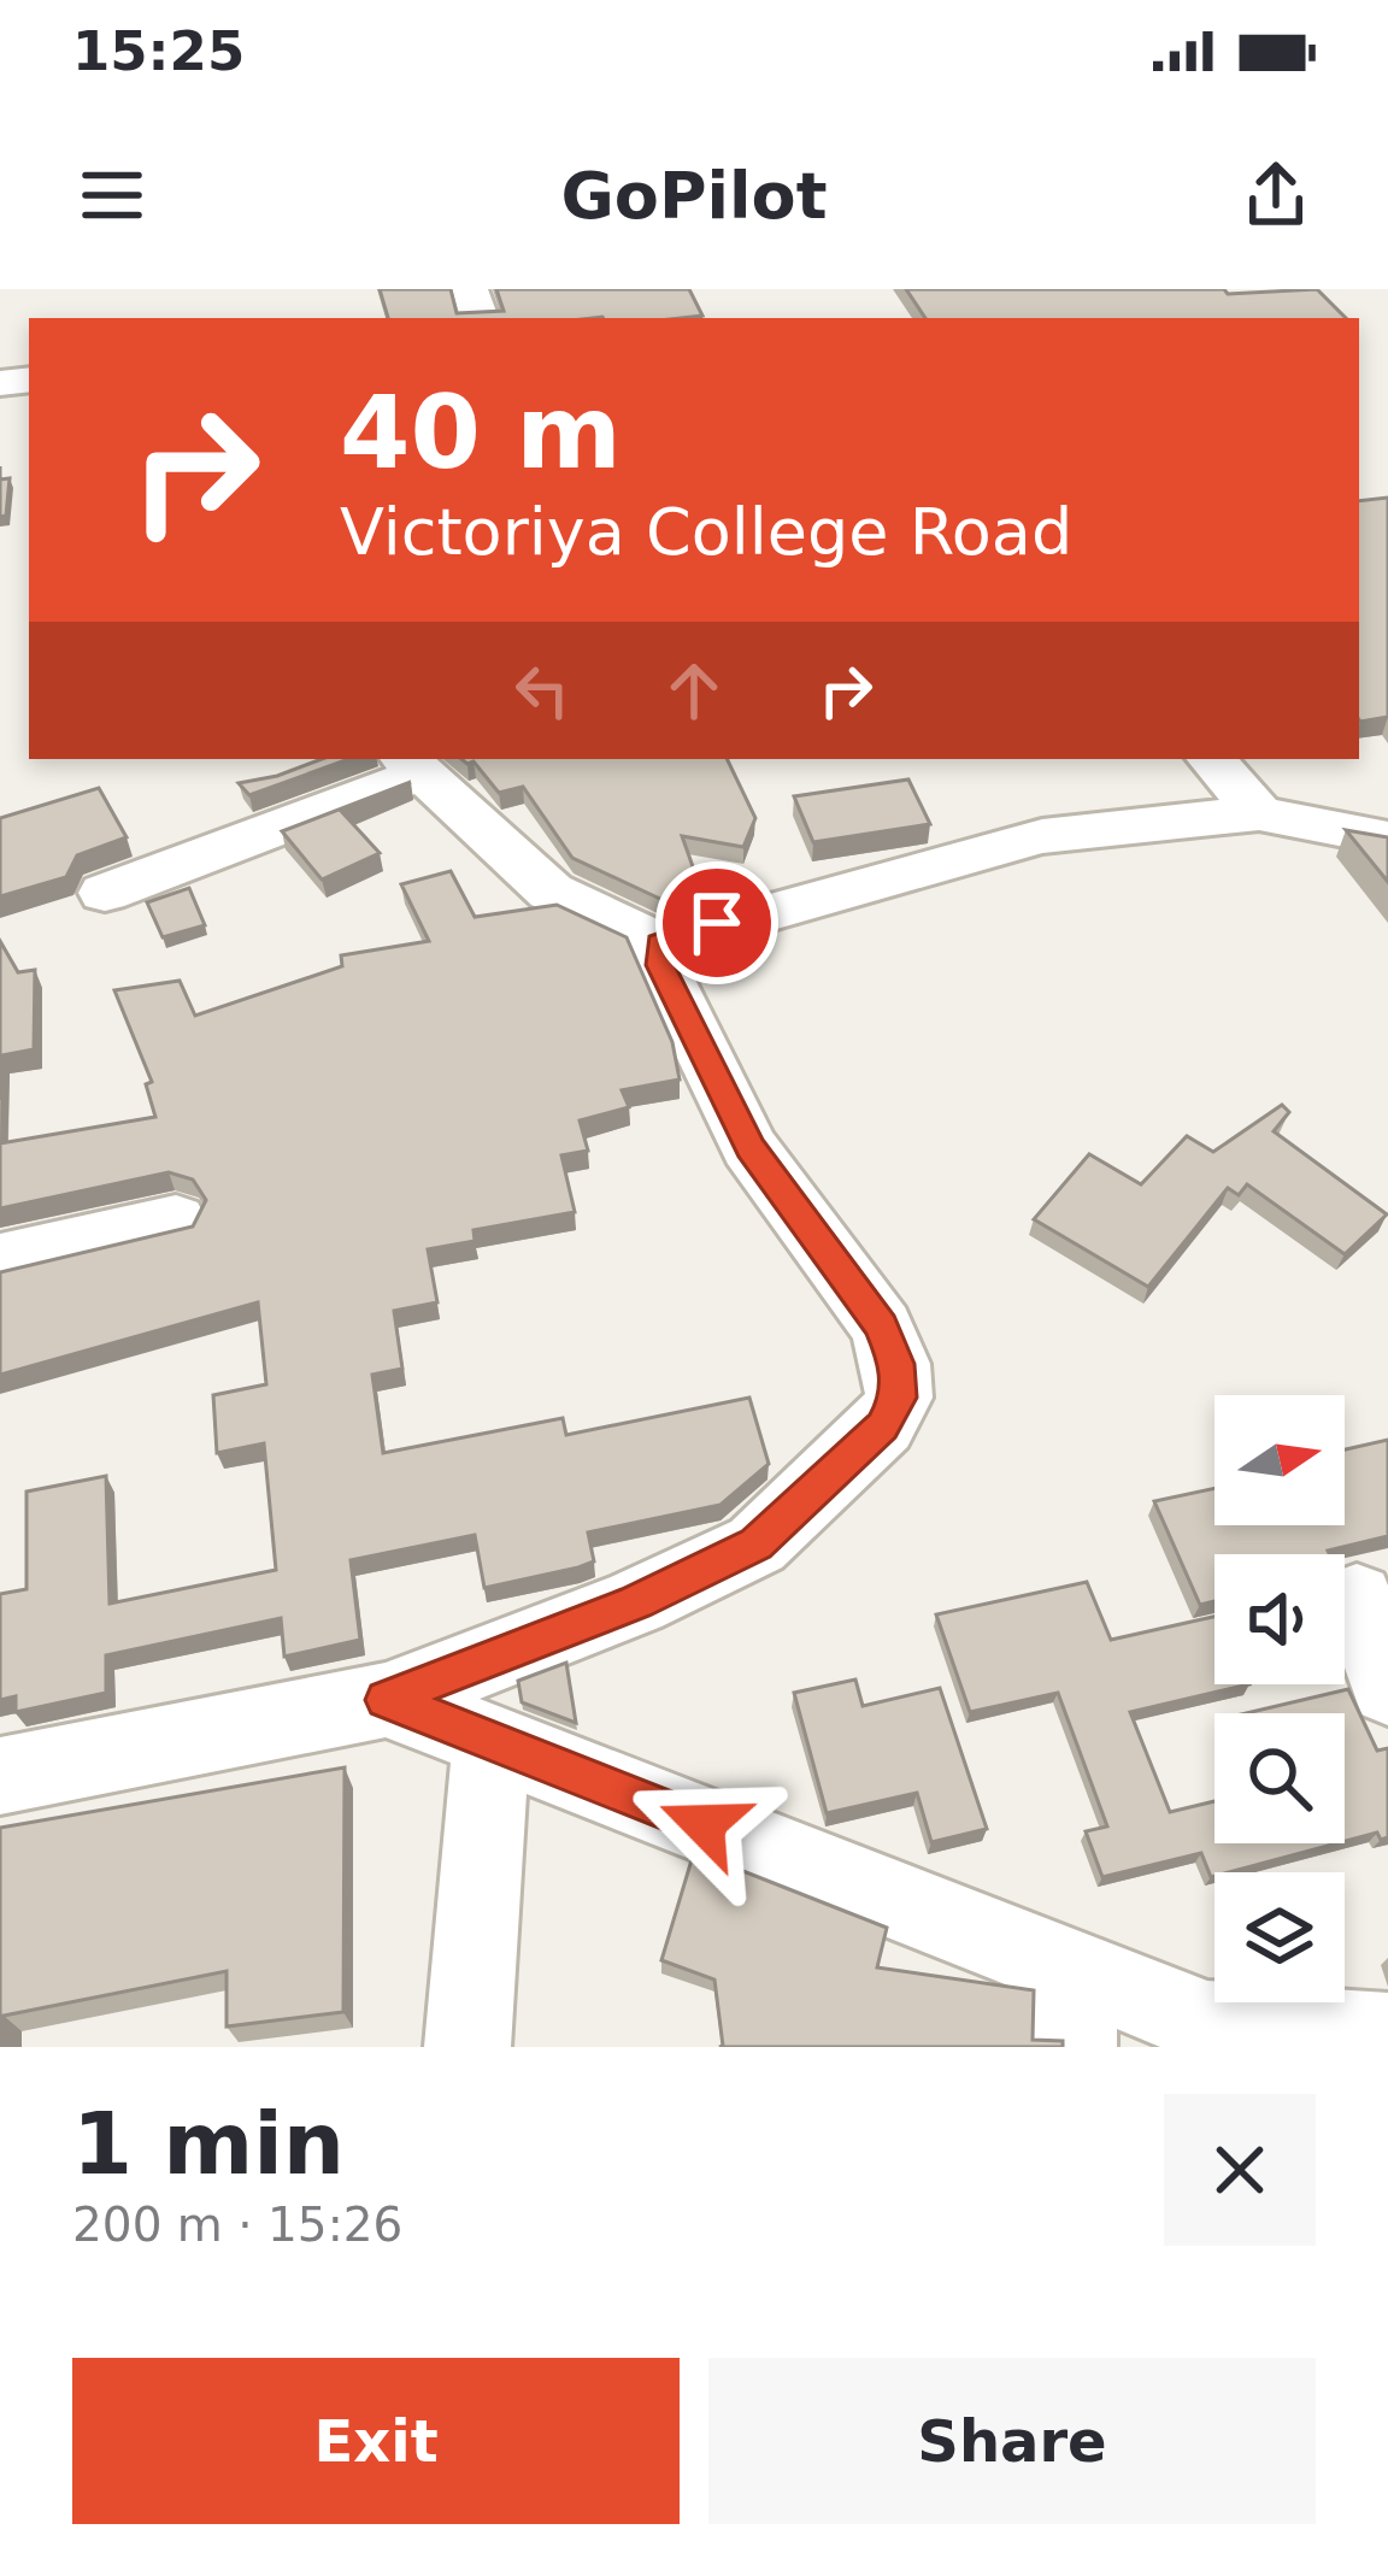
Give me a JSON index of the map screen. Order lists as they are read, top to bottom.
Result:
{
  "north": "right",
  "page": {
    "status": "15:25",
    "header": "GoPilot",
    "turn": ["40 m", "Victoriya College Road"],
    "heading": ["1 min", "200 m · 15:26"],
    "buttons": ["Exit", "Share"]
  }
}
